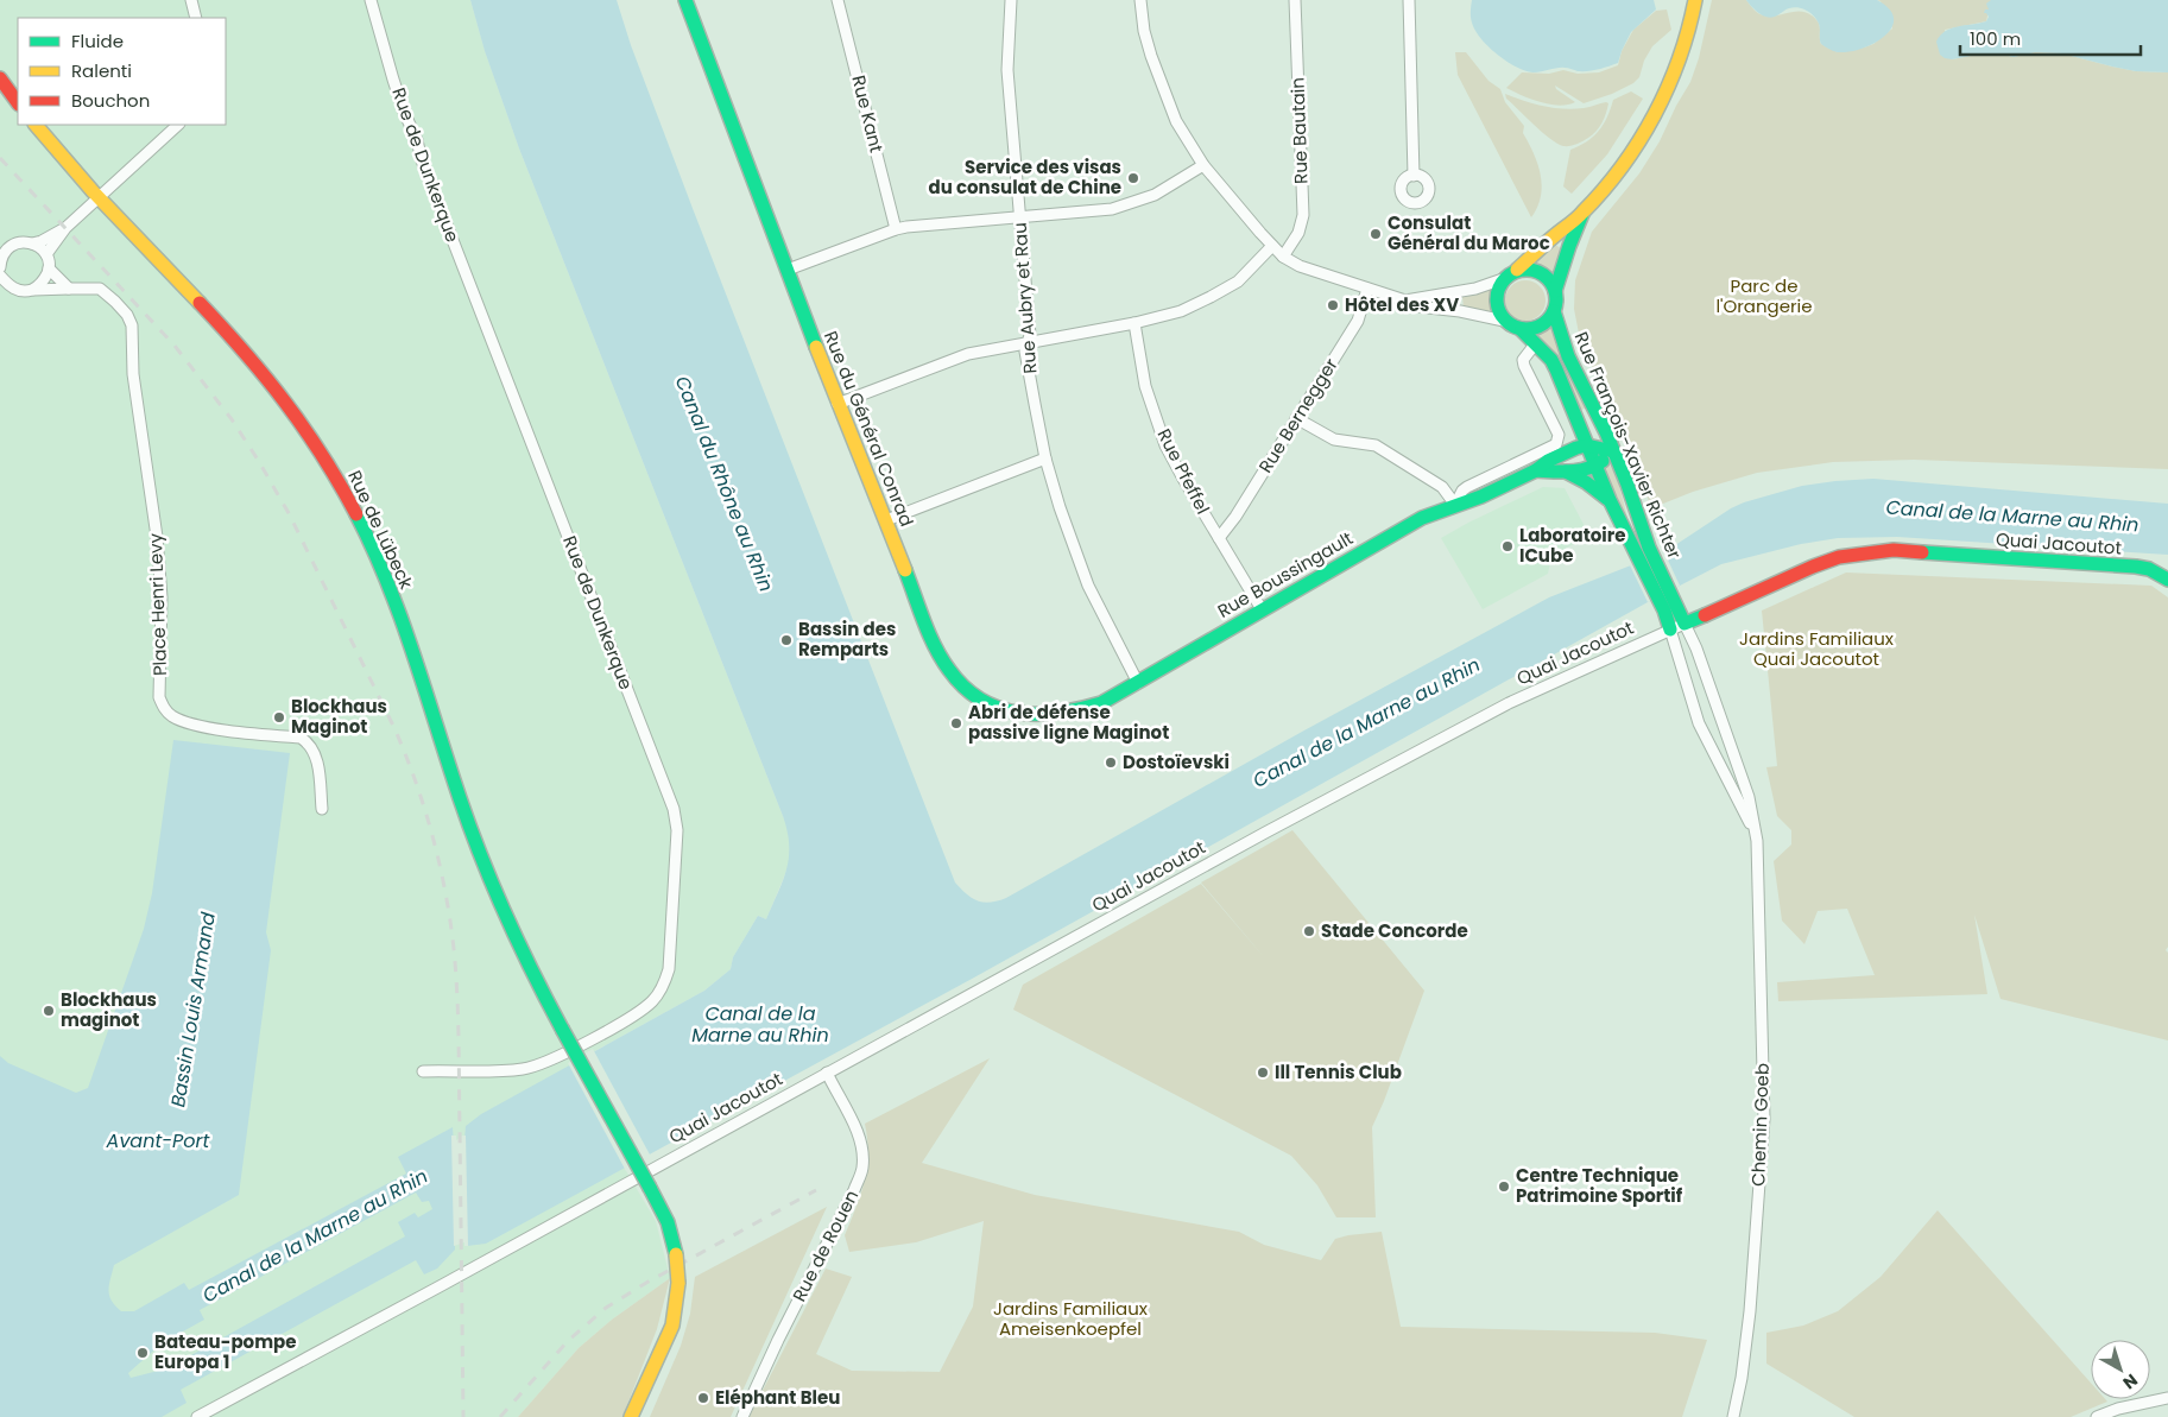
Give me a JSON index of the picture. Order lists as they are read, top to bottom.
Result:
{
  "streets": {
    "main road": [
      "Rue du Général Conrad",
      "Rue François-Xavier Richter",
      "Rue de Lübeck",
      "Quai Jacoutot",
      "Rue Boussingault"
    ],
    "street": [
      "Rue Kant",
      "Rue Bautain",
      "Rue de Dunkerque",
      "Rue Aubry et Rau",
      "Rue Bernegger",
      "Rue Pfeffel",
      "Place Henri Levy",
      "Chemin Goeb",
      "Rue de Rouen"
    ]
  },
  "crossings": [
    ["Rue Aubry et Rau", "Rue du Général Conrad"],
    ["Rue Aubry et Rau", "Rue Boussingault"],
    ["Rue Bernegger", "Rue Pfeffel"],
    ["Rue du Général Conrad", "Rue Boussingault"],
    ["Rue François-Xavier Richter", "Quai Jacoutot"],
    ["Rue François-Xavier Richter", "Rue Boussingault"],
    ["Rue François-Xavier Richter", "Chemin Goeb"],
    ["Rue Pfeffel", "Rue Boussingault"],
    ["Quai Jacoutot", "Chemin Goeb"],
    ["Quai Jacoutot", "Rue de Rouen"]
  ],
  "water": [
    "Canal du Rhône au Rhin",
    "Canal de la Marne au Rhin",
    "Bassin Louis Armand",
    "Avant-Port"
  ],
  "parks": ["Parc de l'Orangerie", "Jardins Familiaux Quai Jacoutot", "Jardins Familiaux Ameisenkoepfel"],
  "places": [
    "Service des visas du consulat de Chine",
    "Consulat Général du Maroc",
    "Hôtel des XV",
    "Laboratoire ICube",
    "Bassin des Remparts",
    "Blockhaus Maginot",
    "Abri de défense passive ligne Maginot",
    "Dostoïevski",
    "Stade Concorde",
    "Blockhaus maginot",
    "Ill Tennis Club",
    "Centre Technique Patrimoine Sportif",
    "Bateau-pompe Europa 1",
    "Eléphant Bleu"
  ],
  "legend": ["Fluide", "Ralenti", "Bouchon"],
  "scale_bar": "100 m",
  "north": "bottom right"
}
